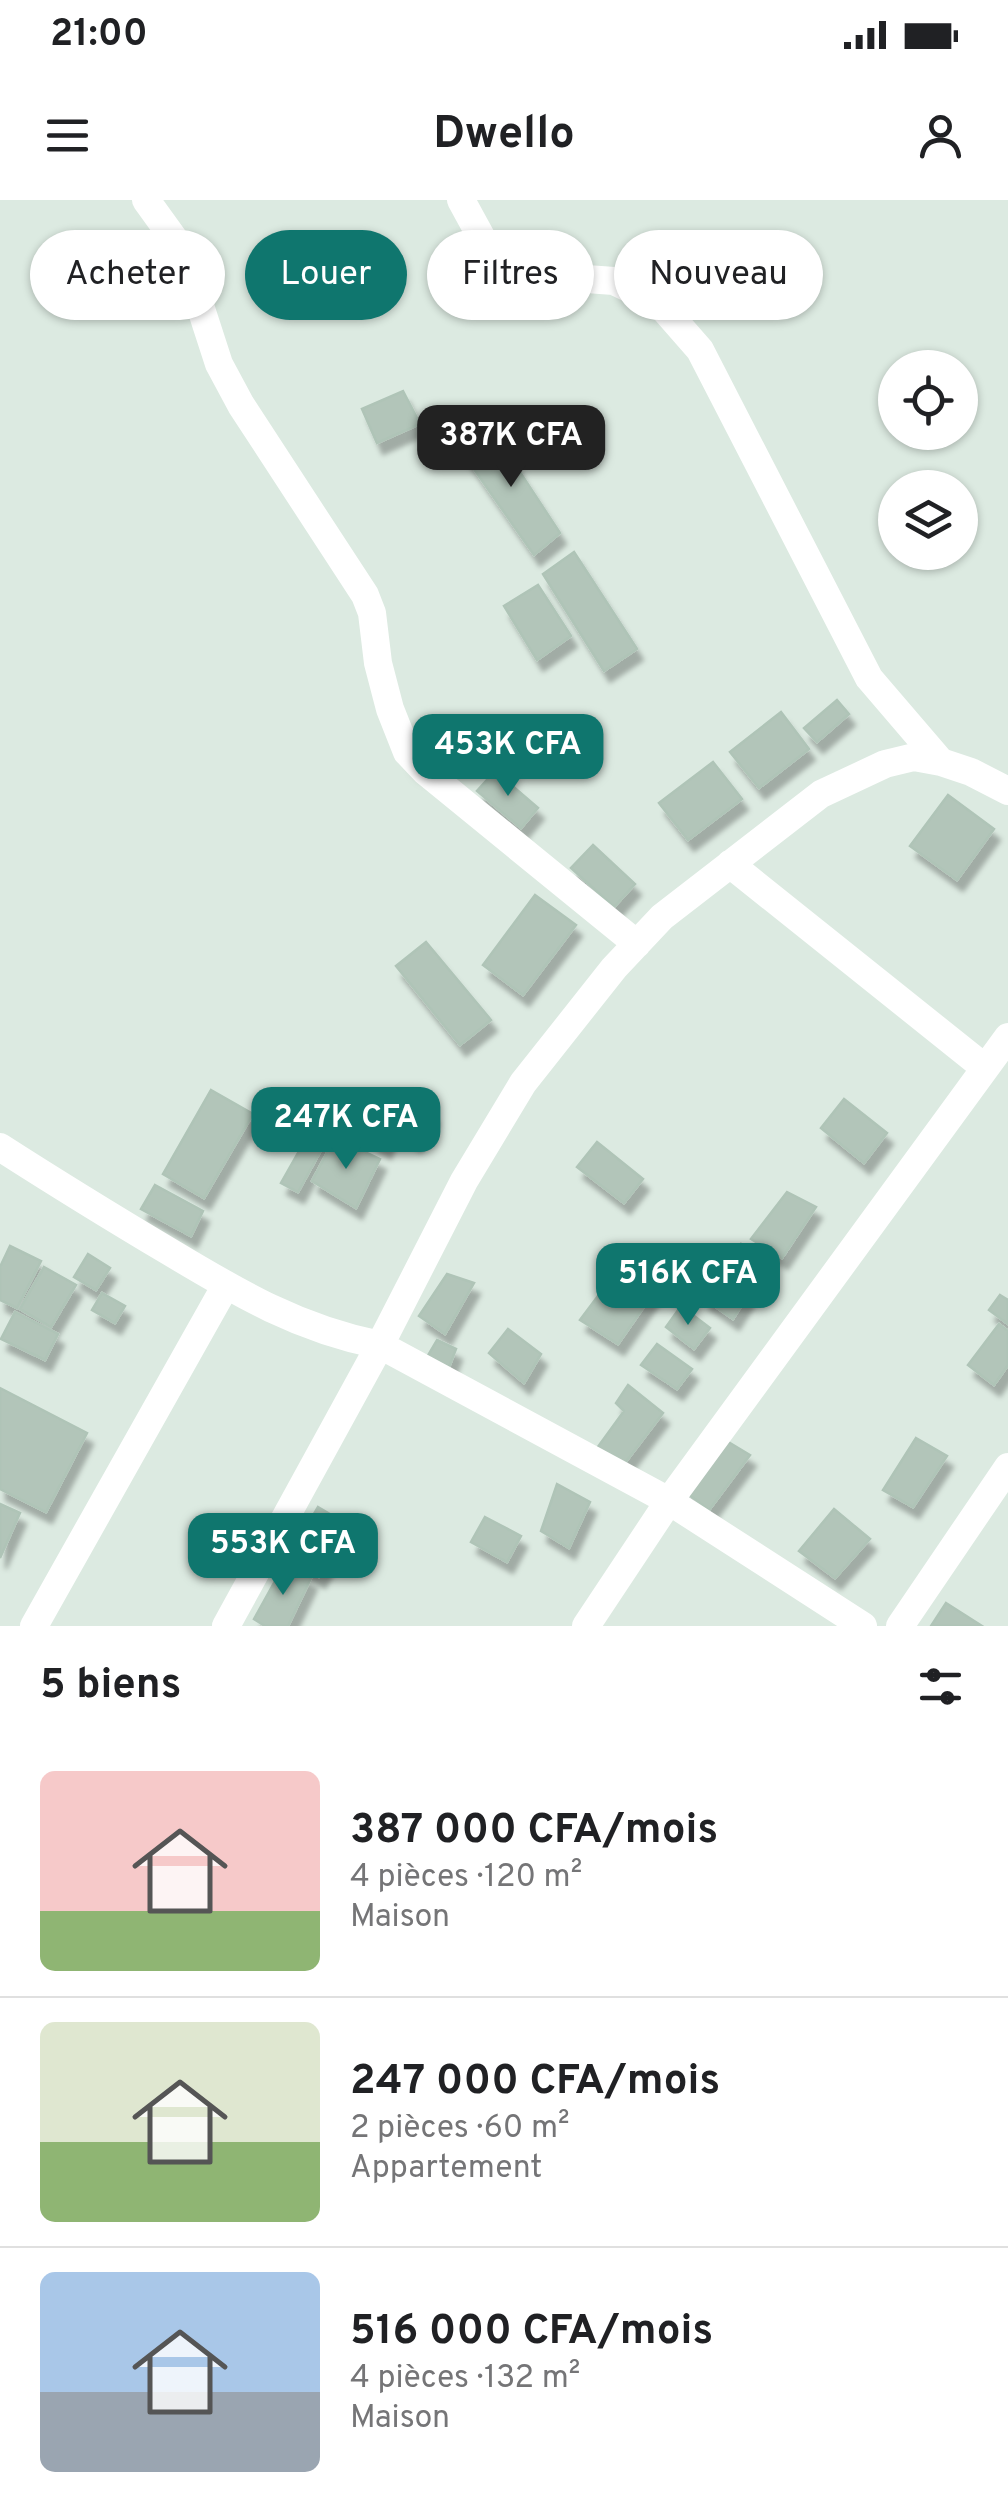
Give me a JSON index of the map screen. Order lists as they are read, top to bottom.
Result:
{
  "page": {
    "status": "21:00",
    "header": "Dwello",
    "chip": [
      "Acheter",
      "Louer",
      "Filtres",
      "Nouveau"
    ],
    "price": [
      "387K CFA",
      "453K CFA",
      "247K CFA",
      "516K CFA",
      "553K CFA"
    ],
    "heading": "5 biens",
    "list": [
      {
        "name": "387 000 CFA/mois",
        "note": "4 pièces · 120 m² · Maison"
      },
      {
        "name": "247 000 CFA/mois",
        "note": "2 pièces · 60 m² · Appartement"
      },
      {
        "name": "516 000 CFA/mois",
        "note": "4 pièces · 132 m² · Maison"
      }
    ]
  }
}
